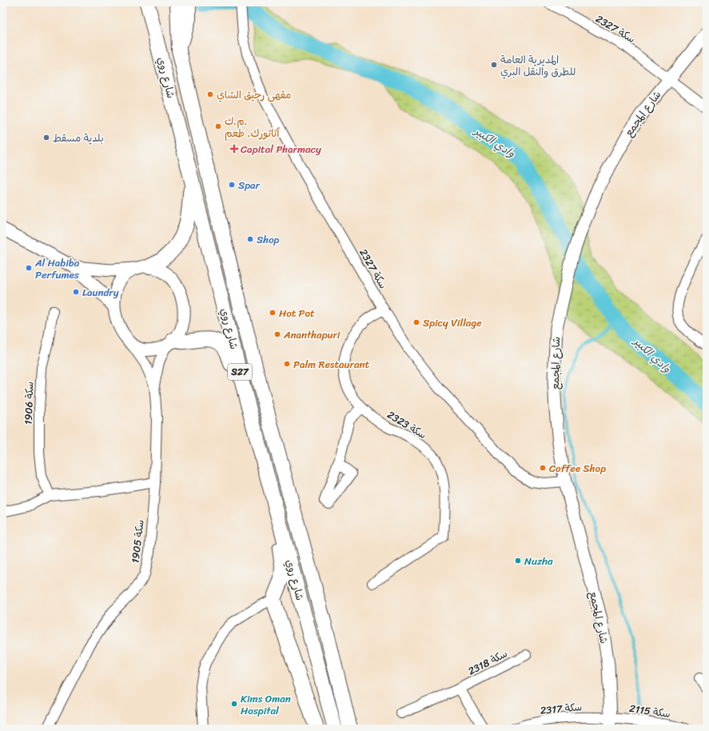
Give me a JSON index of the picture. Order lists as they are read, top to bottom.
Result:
{
  "streets": {
    "main road": ["شارع روي", "S27"],
    "street": [
      "سكة 2327",
      "شارع المجمع",
      "سكة 1906",
      "سكة 2323",
      "سكة 1905",
      "سكة 2318",
      "سكة 2317",
      "سكة 2115"
    ]
  },
  "crossings": [
    ["سكة 2327", "شارع المجمع"],
    ["سكة 2327", "سكة 2323"],
    ["شارع المجمع", "سكة 2317"],
    ["شارع المجمع", "سكة 2115"],
    ["سكة 2317", "سكة 2115"]
  ],
  "water": ["وادي الكبير"],
  "places": {
    "other": [
      "المديرية العامة للطرق والنقل البري",
      "مقهى رحيق الشاي",
      "م.ك. ٱتاتورك. طعم",
      "بلدية مسقط",
      "Spar",
      "Shop",
      "Al Habiba Perfumes",
      "Laundry",
      "Hot Pot",
      "Spicy Village",
      "Ananthapuri",
      "Palm Restaurant",
      "Coffee Shop",
      "Nuzha",
      "Kims Oman Hospital"
    ],
    "health": ["Capital Pharmacy"]
  }
}
